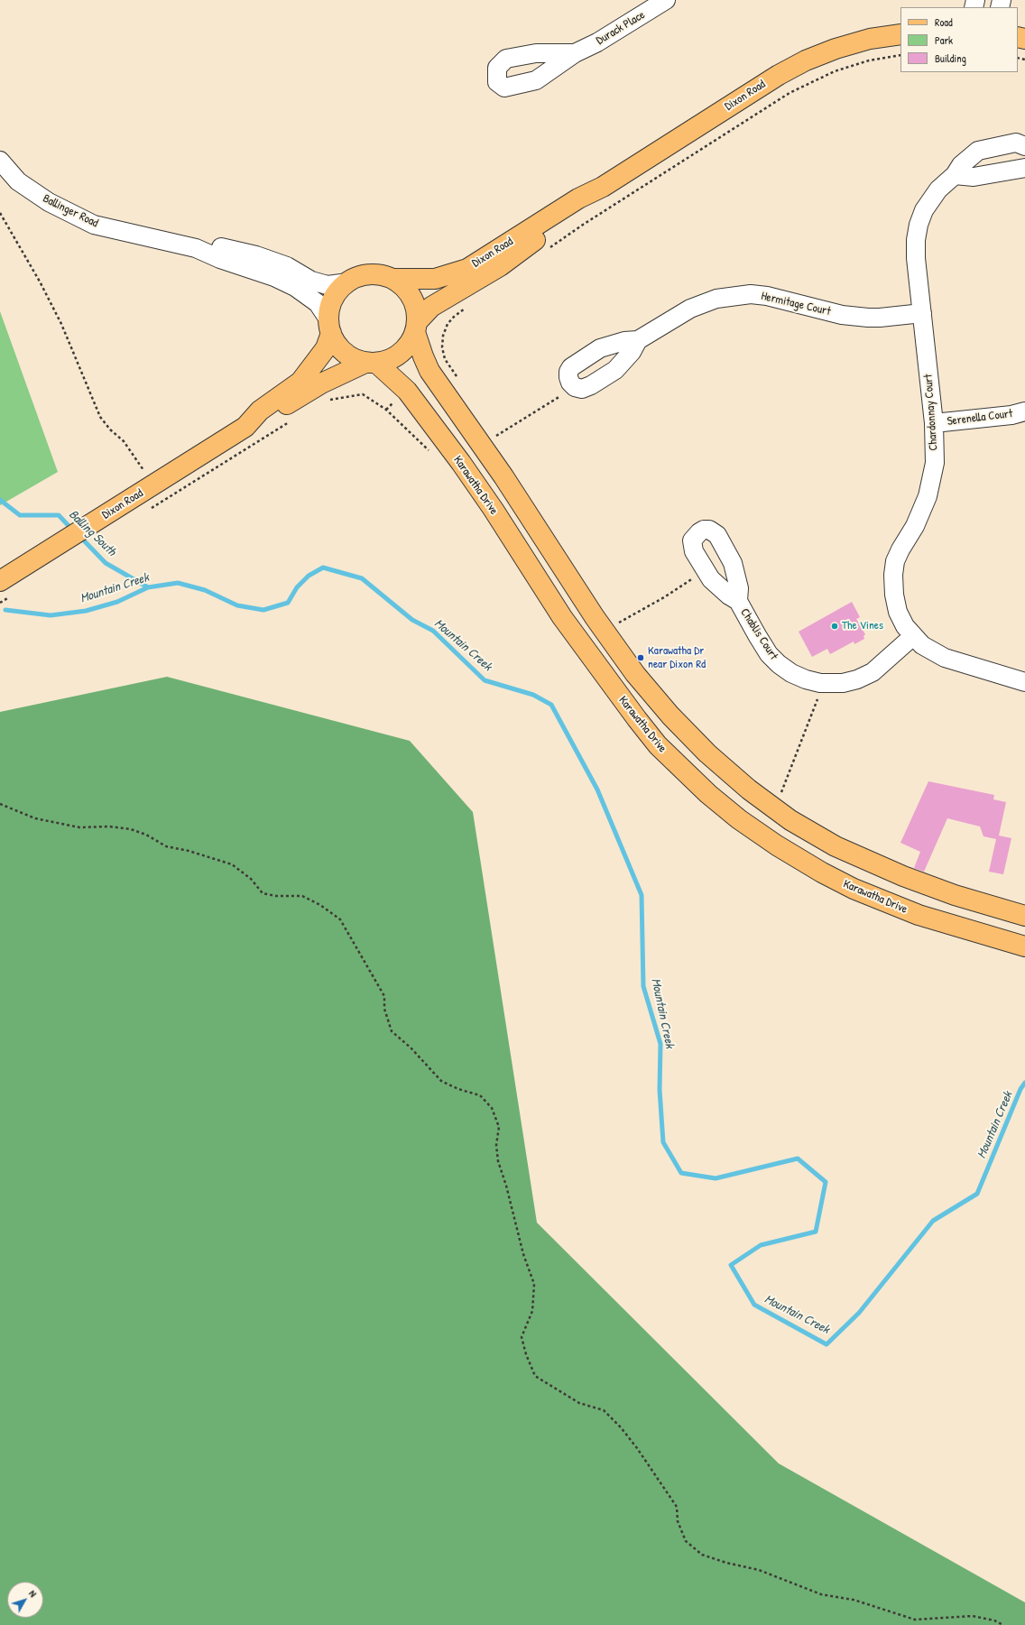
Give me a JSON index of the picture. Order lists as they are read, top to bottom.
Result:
{
  "streets": {
    "main road": ["Dixon Road", "Karawatha Drive"],
    "street": [
      "Durack Place",
      "Ballinger Road",
      "Hermitage Court",
      "Chardonnay Court",
      "Serenella Court",
      "Chablis Court"
    ]
  },
  "crossings": [
    ["Dixon Road", "Ballinger Road"],
    ["Dixon Road", "Karawatha Drive"],
    ["Ballinger Road", "Karawatha Drive"],
    ["Hermitage Court", "Chardonnay Court"],
    ["Chardonnay Court", "Serenella Court"],
    ["Chardonnay Court", "Chablis Court"]
  ],
  "water": ["Balling South", "Mountain Creek"],
  "places": ["The Vines", "Karawatha Dr near Dixon Rd"],
  "legend": ["Road", "Park", "Building"],
  "north": "top right"
}
